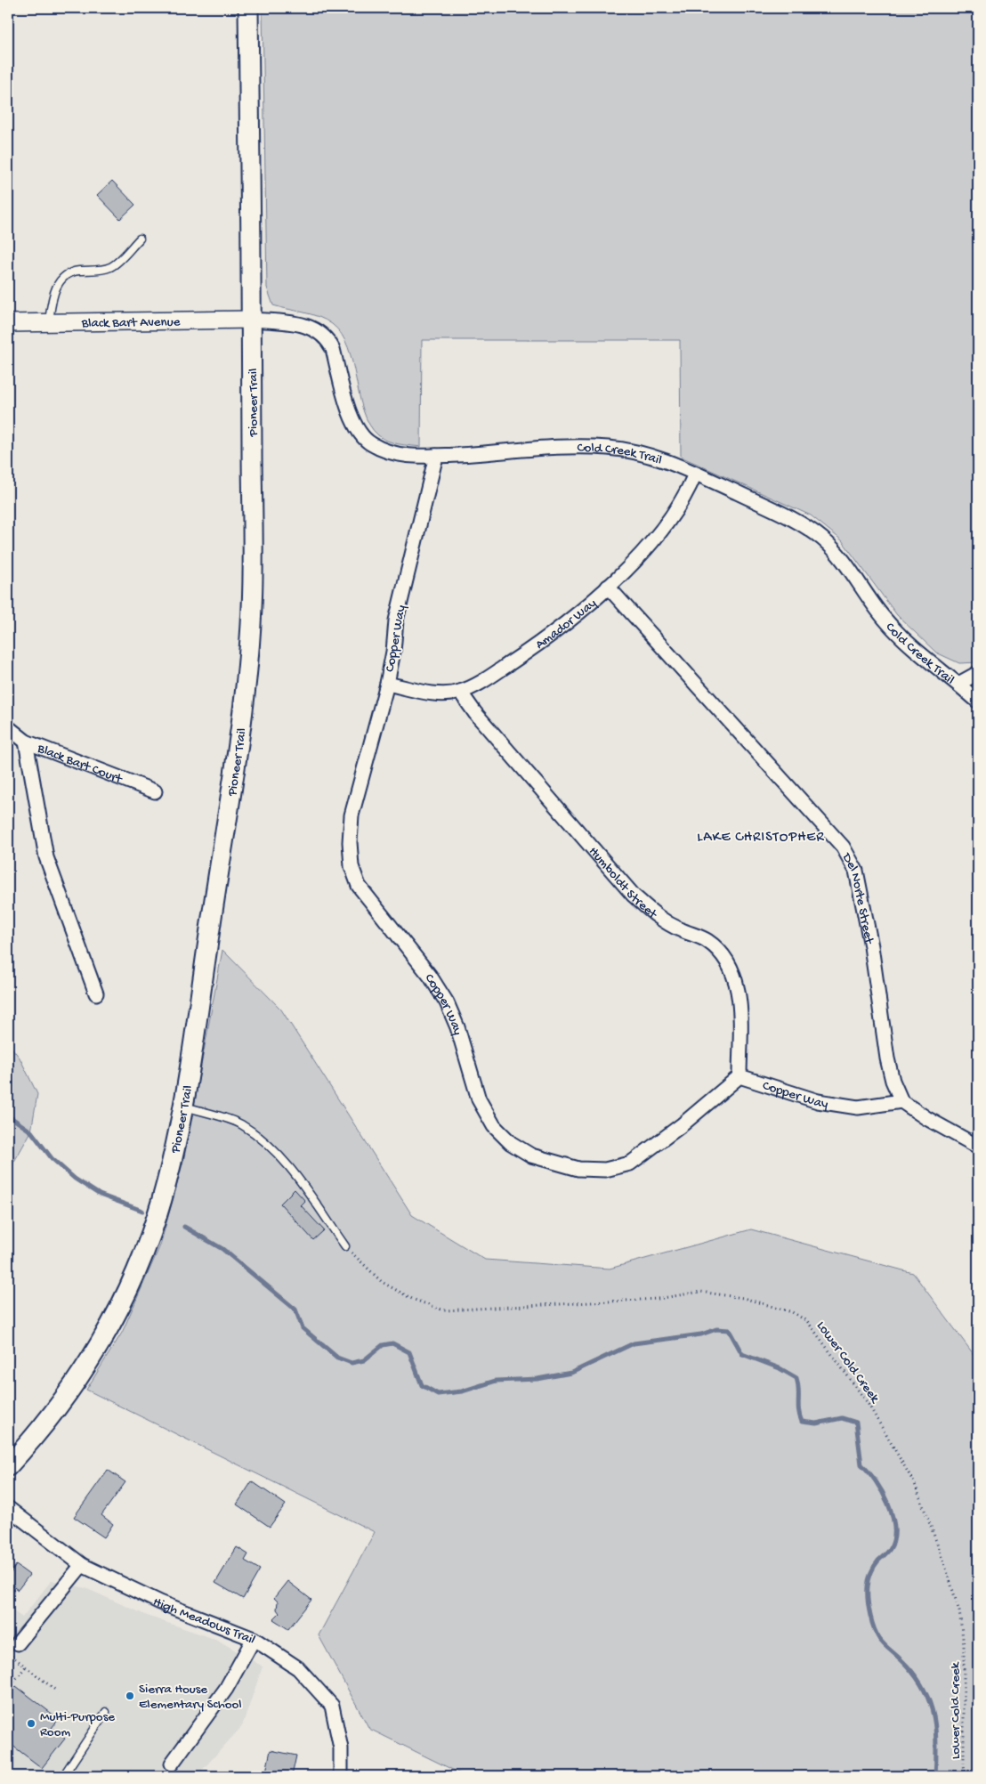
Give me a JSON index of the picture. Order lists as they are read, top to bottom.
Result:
{
  "streets": {
    "main road": ["Pioneer Trail"],
    "street": [
      "Black Bart Avenue",
      "Cold Creek Trail",
      "Amador Way",
      "Copper Way",
      "Black Bart Court",
      "Humboldt Street",
      "Del Norte Street",
      "High Meadows Trail"
    ],
    "path": ["Lower Cold Creek"]
  },
  "crossings": [
    ["Black Bart Avenue", "Pioneer Trail"],
    ["Black Bart Avenue", "Cold Creek Trail"],
    ["Pioneer Trail", "Cold Creek Trail"],
    ["Cold Creek Trail", "Amador Way"],
    ["Cold Creek Trail", "Copper Way"],
    ["Amador Way", "Copper Way"],
    ["Amador Way", "Humboldt Street"],
    ["Amador Way", "Del Norte Street"],
    ["Copper Way", "Humboldt Street"],
    ["Copper Way", "Del Norte Street"]
  ],
  "districts": ["LAKE CHRISTOPHER"],
  "places": ["Sierra House Elementary School", "Multi-Purpose Room"]
}
